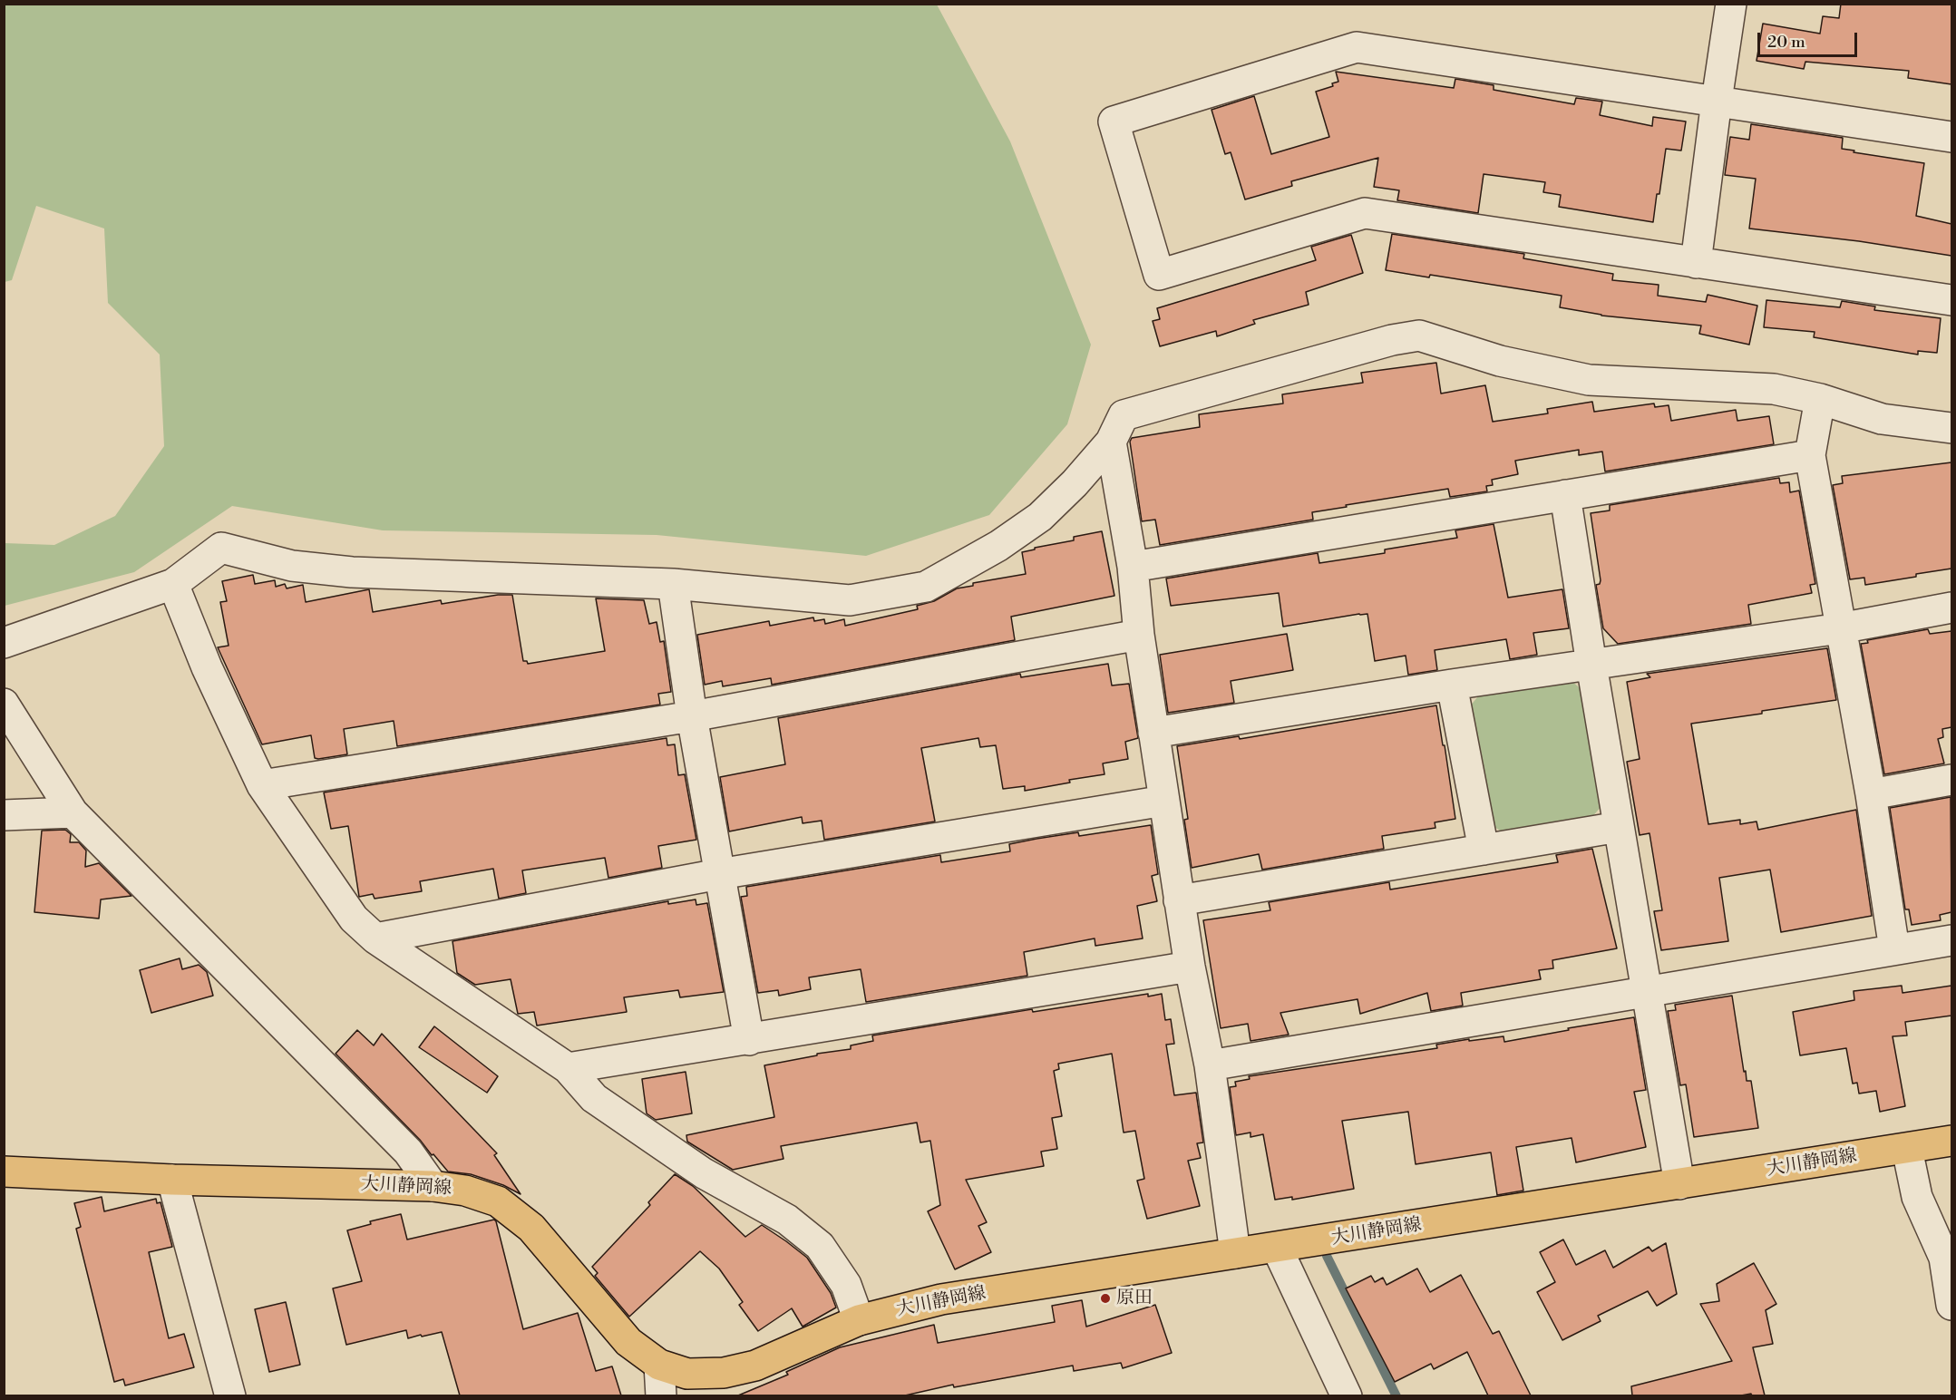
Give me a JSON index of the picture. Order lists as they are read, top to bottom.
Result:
{
  "streets": {
    "main road": ["大川静岡線"]
  },
  "places": ["原田"],
  "scale_bar": "20 m"
}
